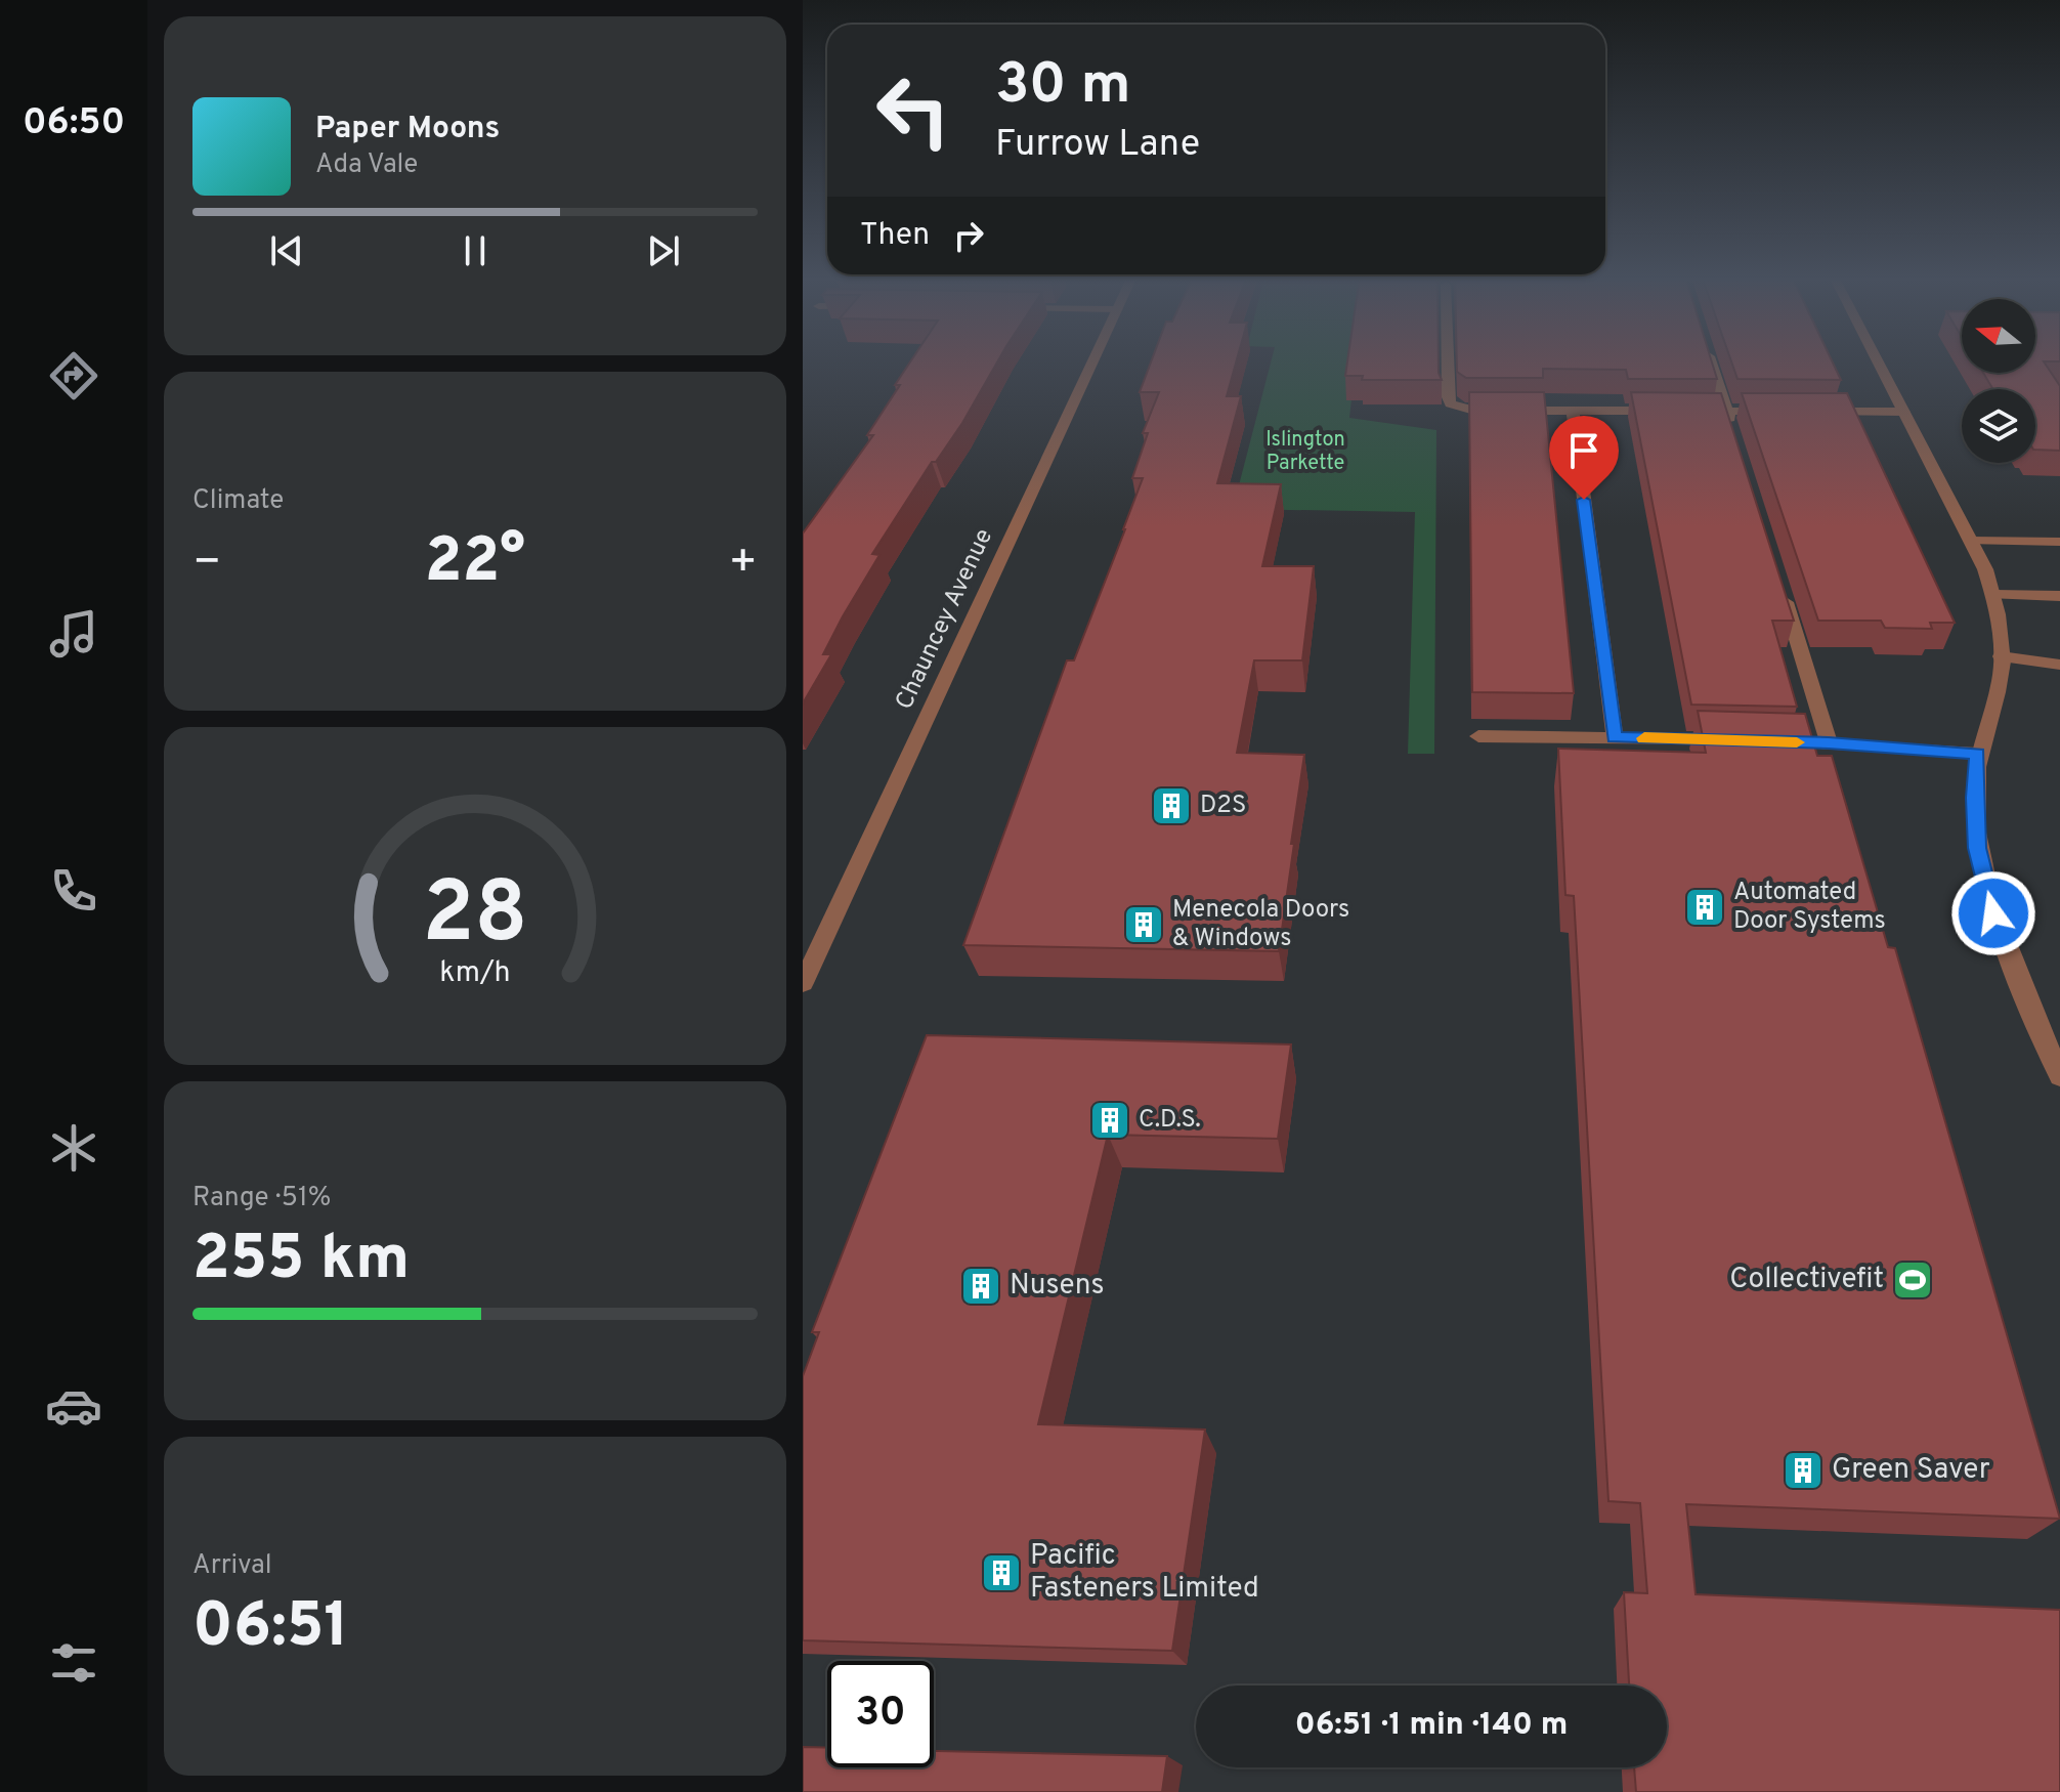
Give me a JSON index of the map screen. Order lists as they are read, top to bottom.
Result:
{
  "streets": {
    "street": ["Chauncey Avenue"]
  },
  "parks": ["Islington Parkette"],
  "places": {
    "building": [
      "D2S",
      "Automated Door Systems",
      "Menecola Doors & Windows",
      "C.D.S.",
      "Nusens",
      "Green Saver",
      "Pacific Fasteners Limited"
    ],
    "sports": ["Collectivefit"]
  },
  "north": "left",
  "page": {
    "tabs": "06:50",
    "turn": ["30 m", "Furrow Lane"],
    "song": ["Paper Moons", "Ada Vale"],
    "then": "Then",
    "tile": [
      "Climate",
      ["Range · 51%", "255 km"],
      ["Arrival", "06:51"]
    ],
    "heat": ["−", "22°", "+"],
    "limit": "30",
    "trip": "06:51 · 1 min · 140 m",
    "gauge": ["28", "km/h"]
  }
}
